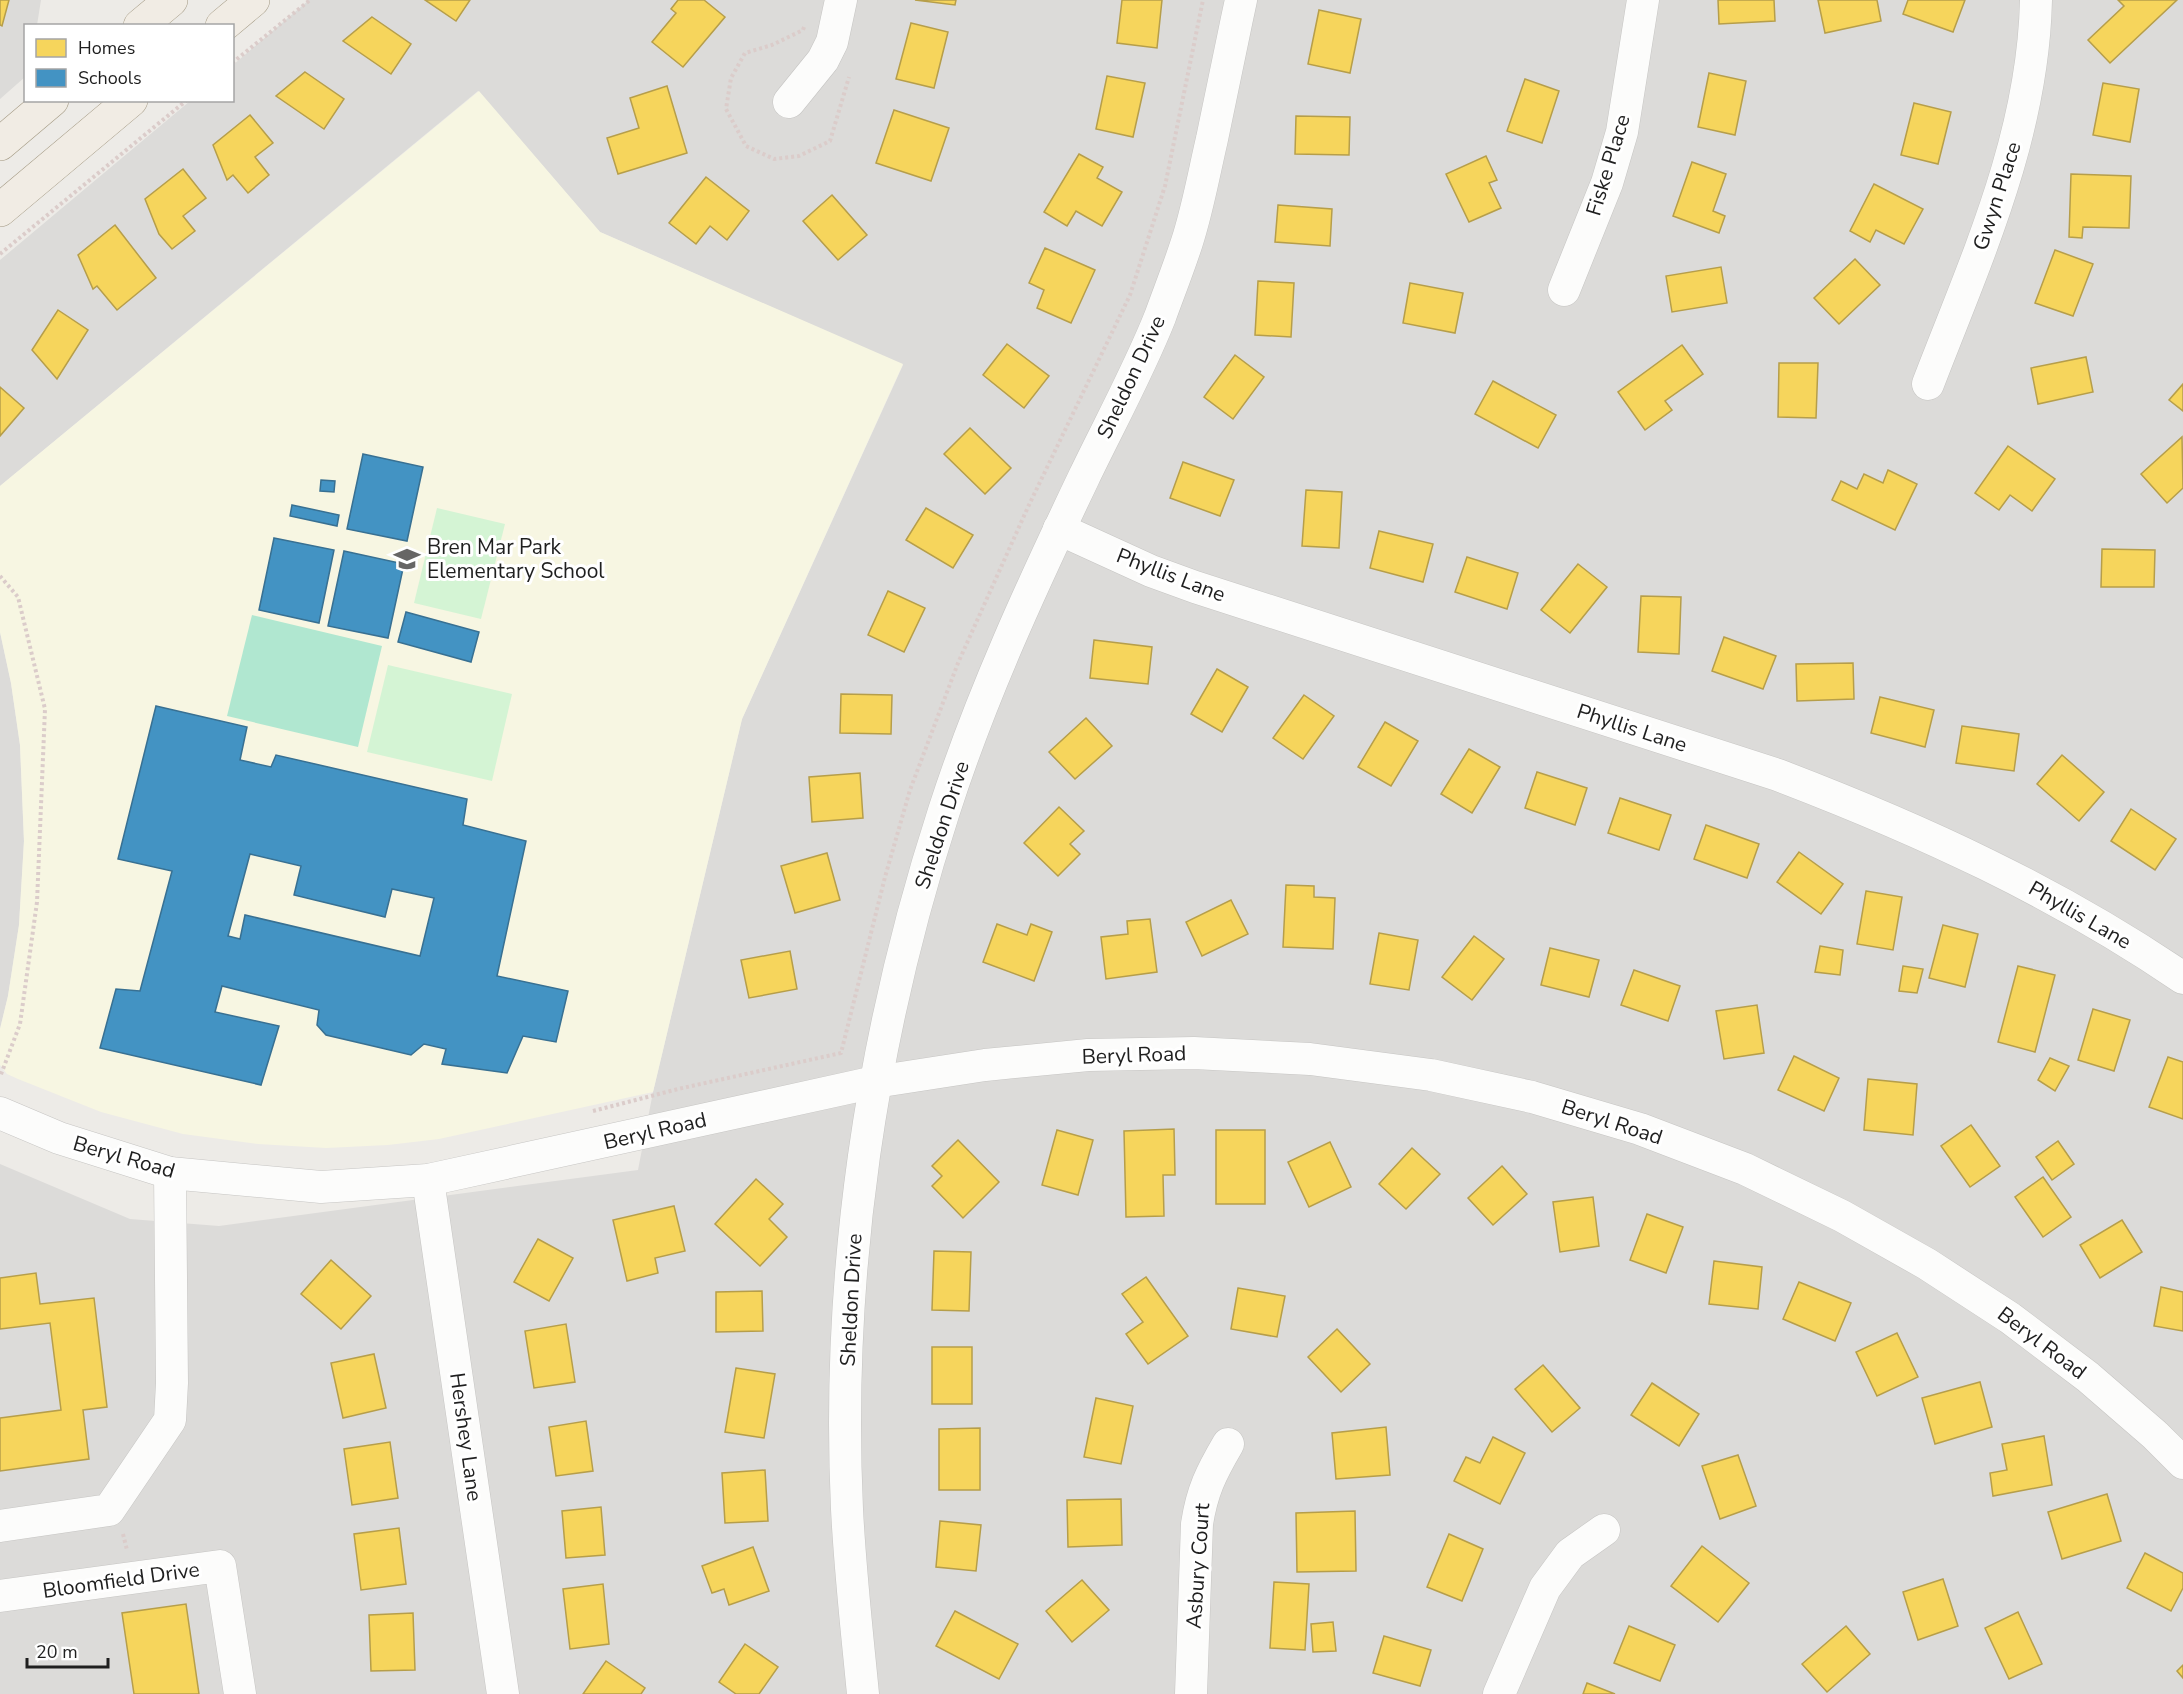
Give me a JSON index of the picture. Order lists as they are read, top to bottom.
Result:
{
  "streets": {
    "street": [
      "Fiske Place",
      "Gwyn Place",
      "Sheldon Drive",
      "Phyllis Lane",
      "Beryl Road",
      "Hershey Lane",
      "Asbury Court",
      "Bloomfield Drive"
    ]
  },
  "crossings": [
    ["Sheldon Drive", "Phyllis Lane"],
    ["Sheldon Drive", "Beryl Road"],
    ["Beryl Road", "Hershey Lane"]
  ],
  "places": {
    "school or university": ["Bren Mar Park Elementary School"]
  },
  "legend": ["Homes", "Schools"],
  "scale_bar": "20 m"
}
